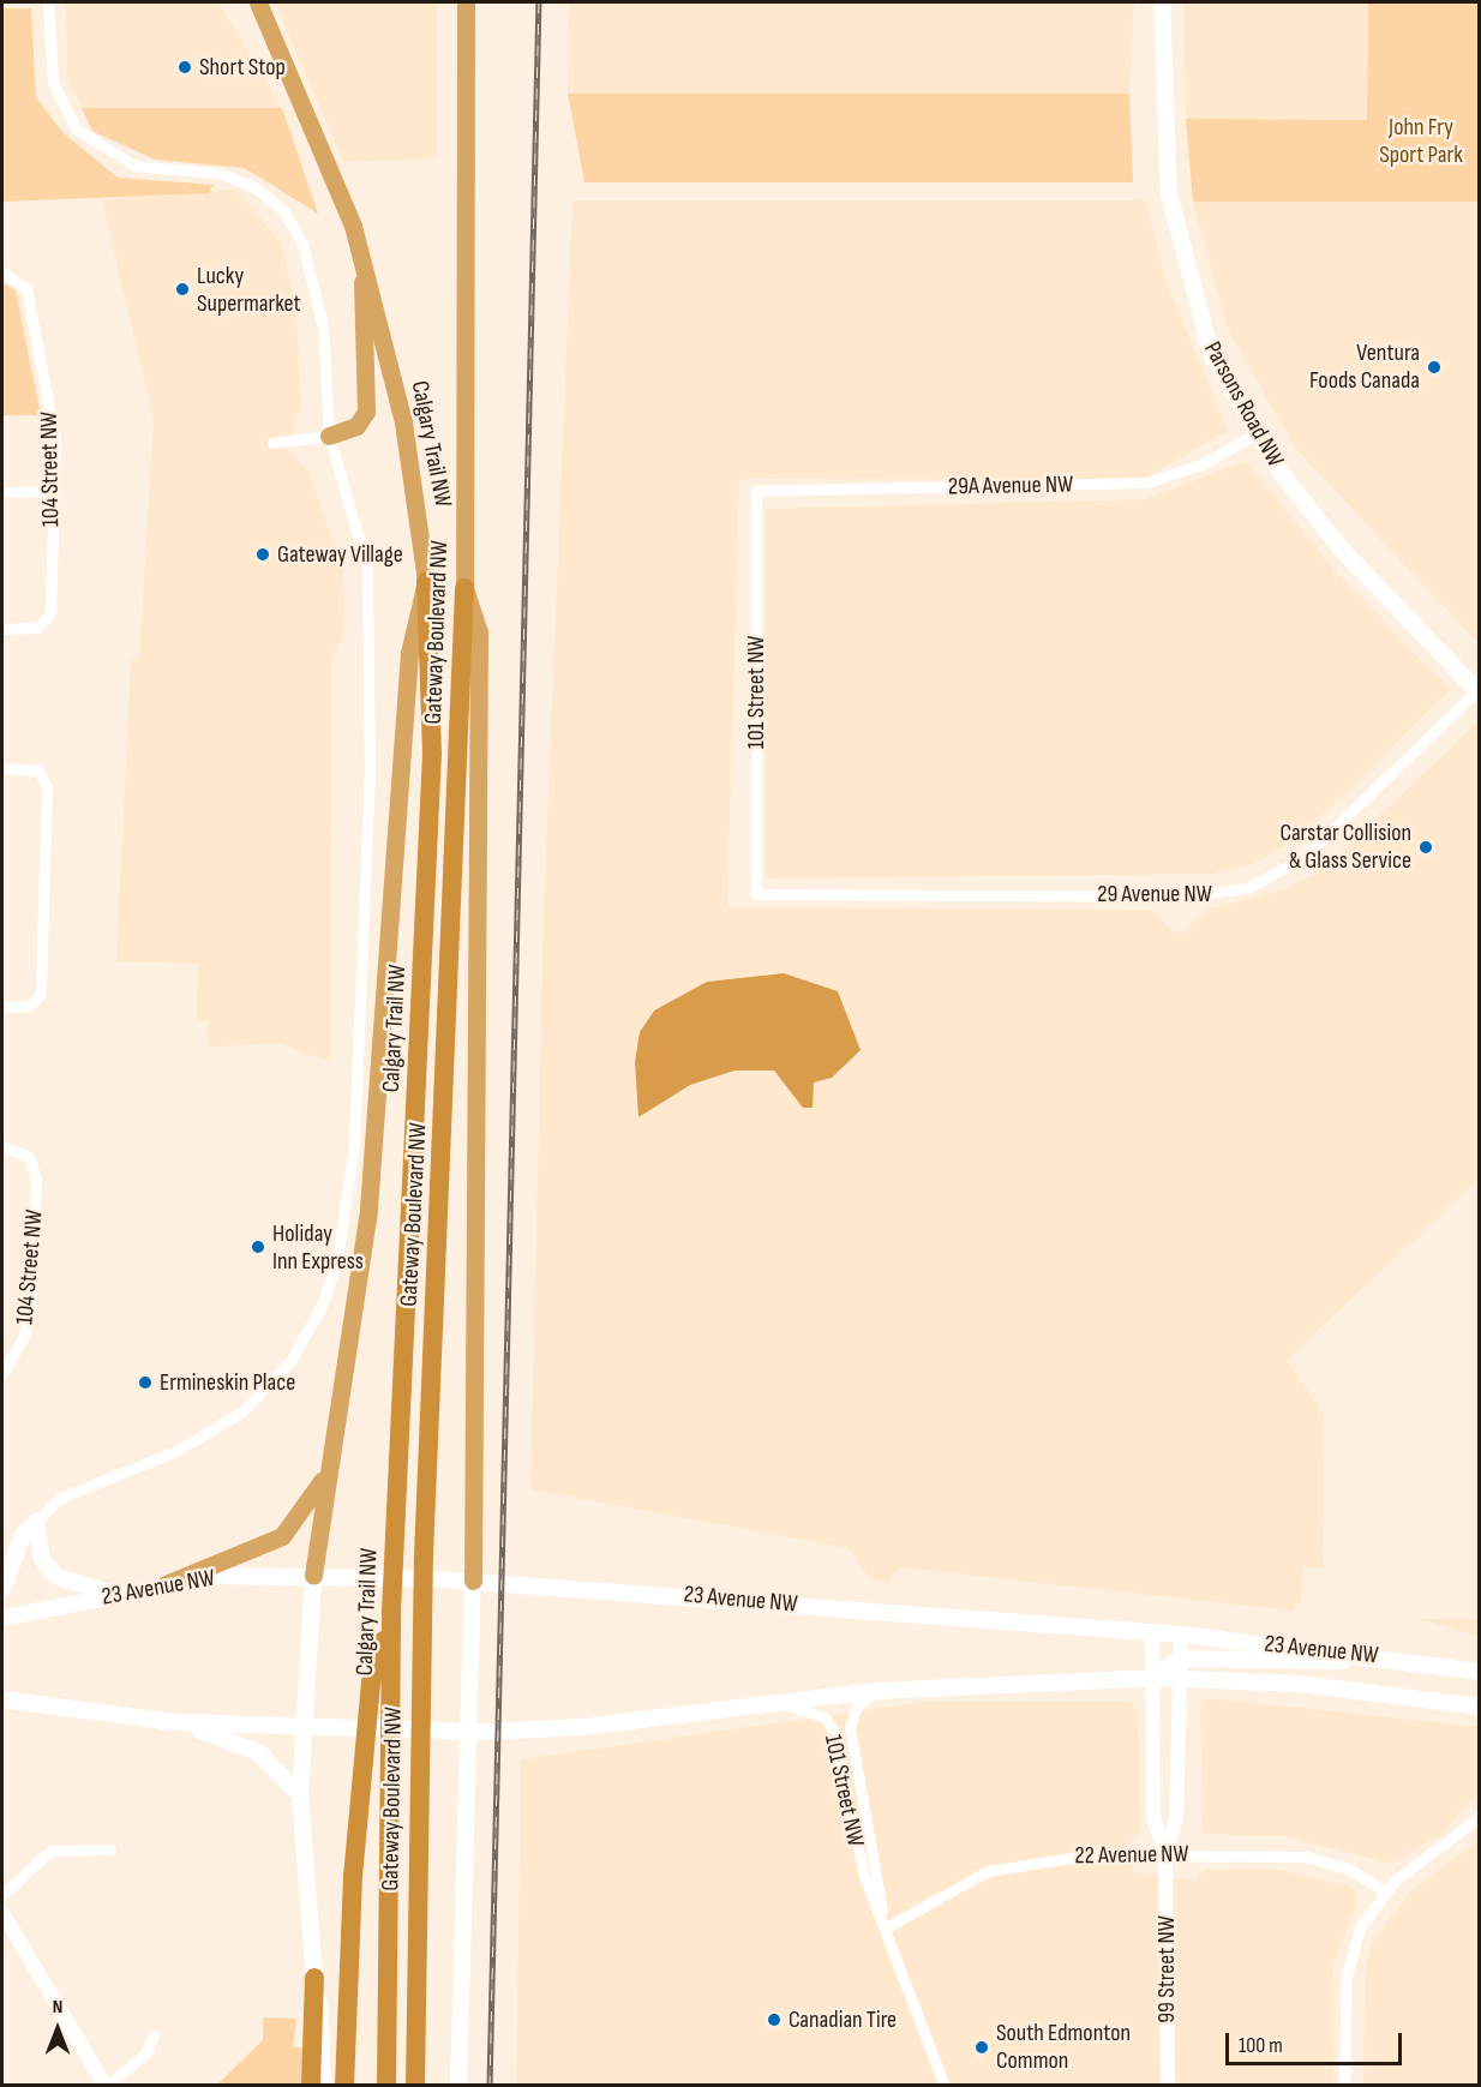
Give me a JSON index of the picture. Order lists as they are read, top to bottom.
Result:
{
  "streets": {
    "highway": ["Calgary Trail NW", "Gateway Boulevard NW"],
    "main road": ["Parsons Road NW", "23 Avenue NW"],
    "street": [
      "104 Street NW",
      "29A Avenue NW",
      "101 Street NW",
      "29 Avenue NW",
      "22 Avenue NW",
      "99 Street NW"
    ]
  },
  "crossings": [
    ["Parsons Road NW", "29A Avenue NW"],
    ["Parsons Road NW", "29 Avenue NW"],
    ["29A Avenue NW", "101 Street NW"],
    ["101 Street NW", "29 Avenue NW"],
    ["101 Street NW", "23 Avenue NW"],
    ["101 Street NW", "22 Avenue NW"],
    ["23 Avenue NW", "99 Street NW"],
    ["22 Avenue NW", "99 Street NW"]
  ],
  "parks": ["John Fry Sport Park"],
  "places": [
    "Short Stop",
    "Lucky Supermarket",
    "Ventura Foods Canada",
    "Gateway Village",
    "Carstar Collision & Glass Service",
    "Holiday Inn Express",
    "Ermineskin Place",
    "Canadian Tire",
    "South Edmonton Common"
  ],
  "scale_bar": "100 m",
  "north": "top"
}
